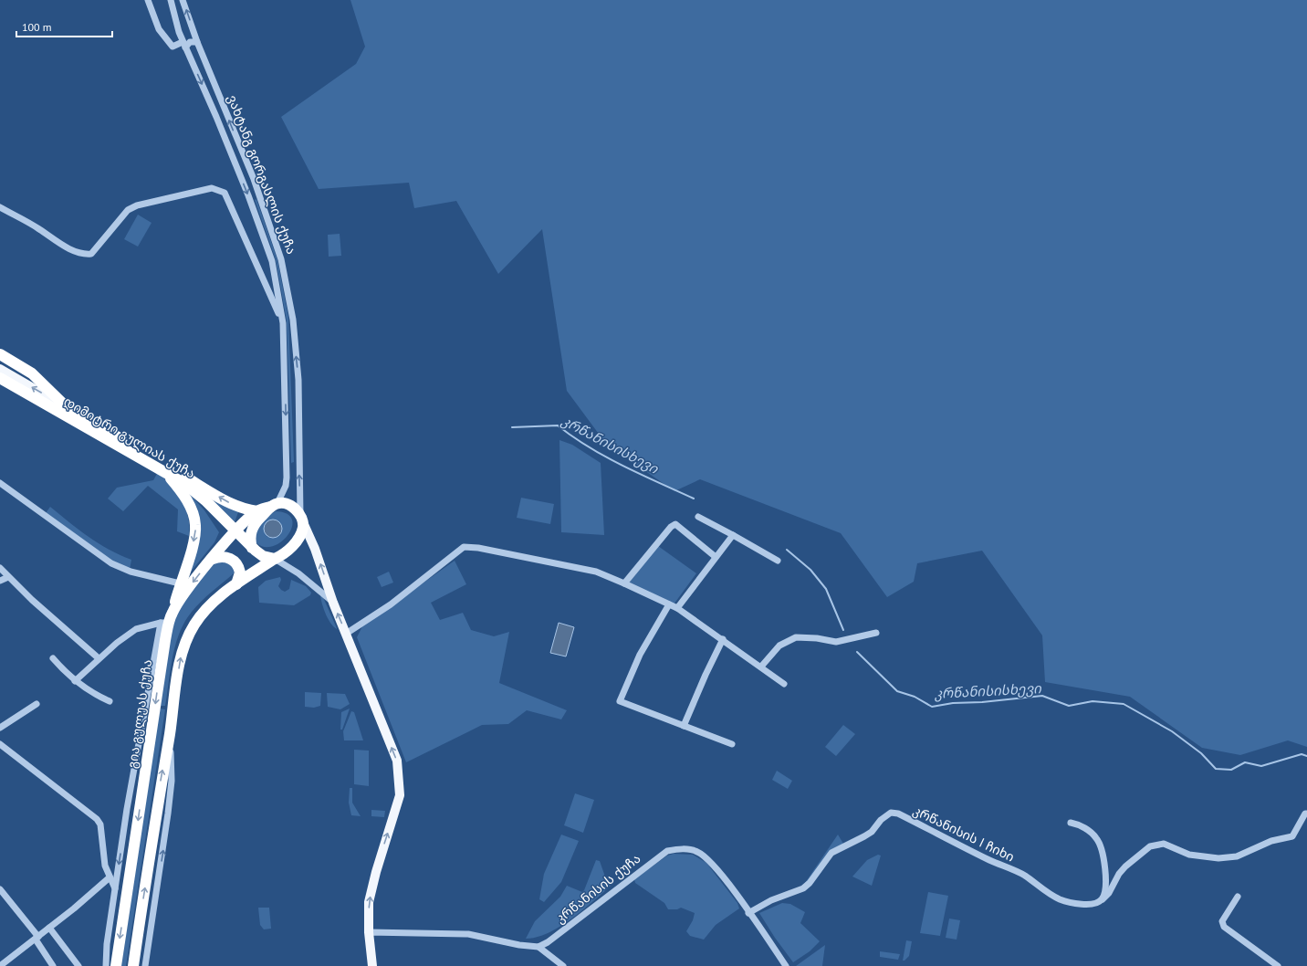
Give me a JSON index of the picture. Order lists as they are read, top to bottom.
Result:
{
  "streets": {
    "highway": ["დიმიტრი გულიას ქუჩა", "გია გულუას ქუჩა"],
    "main road": ["ვახტანგ გორგასლის ქუჩა"],
    "street": ["კრწანისის I ჩიხი", "კრწანისის ქუჩა"]
  },
  "crossings": [
    ["ვახტანგ გორგასლის ქუჩა", "დიმიტრი გულიას ქუჩა"],
    ["ვახტანგ გორგასლის ქუჩა", "გია გულუას ქუჩა"],
    ["დიმიტრი გულიას ქუჩა", "გია გულუას ქუჩა"],
    ["კრწანისის I ჩიხი", "კრწანისის ქუჩა"]
  ],
  "water": ["კრწანისისხევი"],
  "scale_bar": "100 m"
}
